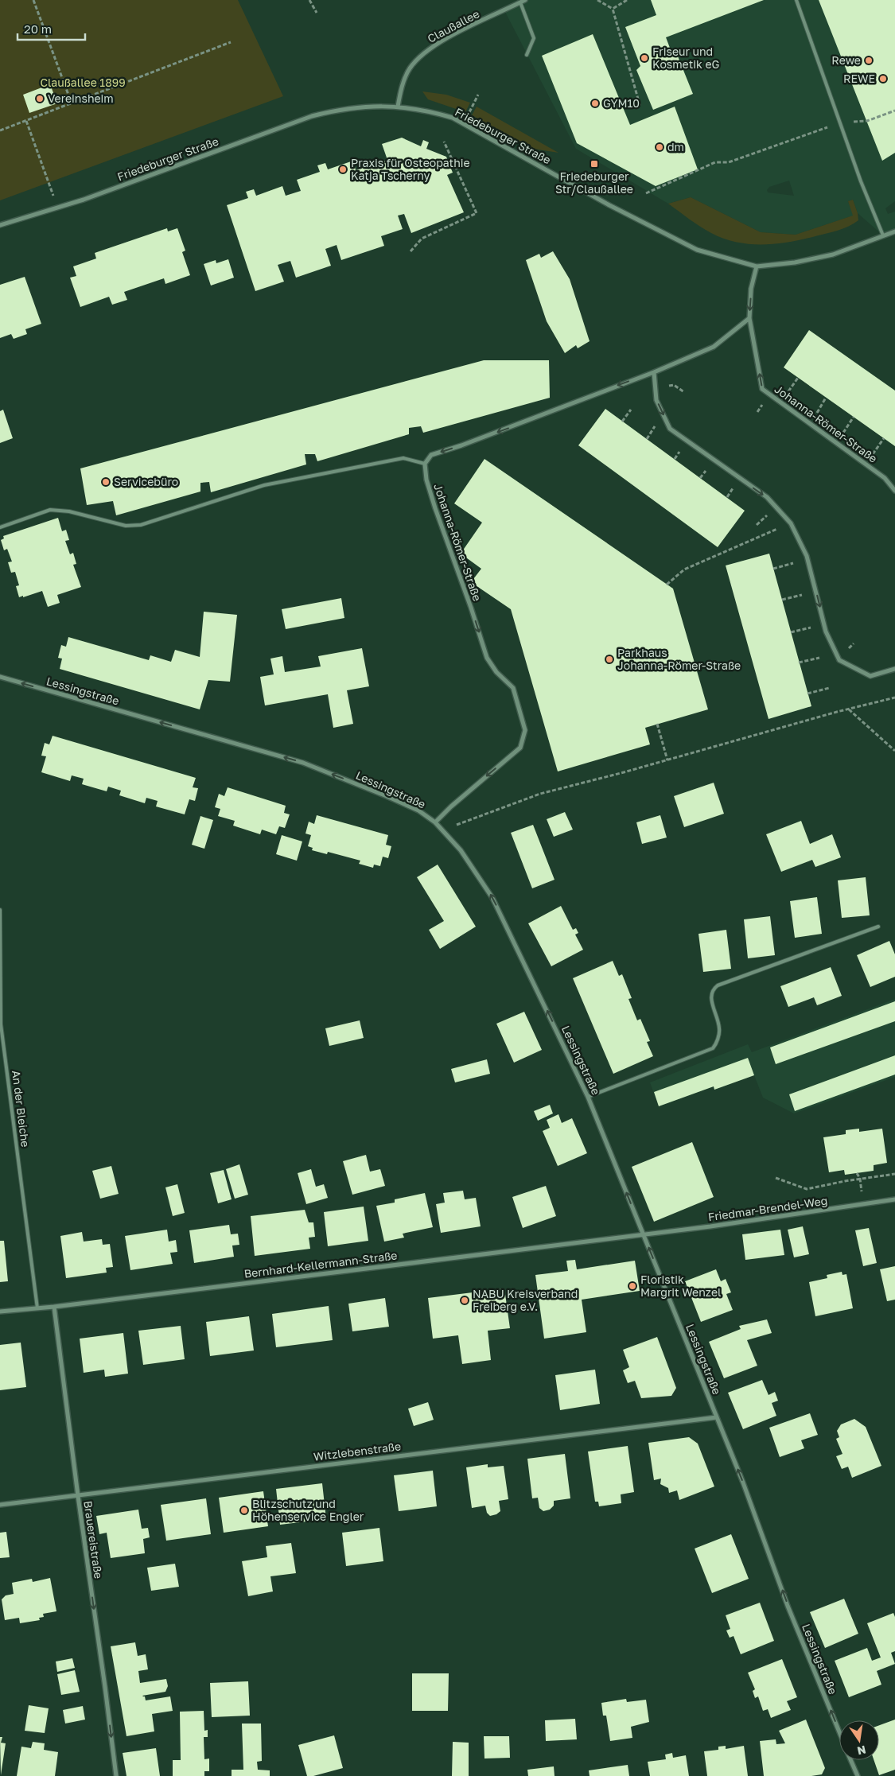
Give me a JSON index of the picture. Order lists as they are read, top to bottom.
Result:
{
  "streets": {
    "street": [
      "Claußallee",
      "Friedeburger Straße",
      "Johanna-Römer-Straße",
      "Lessingstraße",
      "Friedmar-Brendel-Weg",
      "Bernhard-Kellermann-Straße",
      "Witzlebenstraße",
      "Brauereistraße"
    ],
    "lane": ["An der Bleiche"]
  },
  "crossings": [
    ["Claußallee", "Friedeburger Straße"],
    ["Friedeburger Straße", "Johanna-Römer-Straße"],
    ["Johanna-Römer-Straße", "Lessingstraße"],
    ["Lessingstraße", "Friedmar-Brendel-Weg"],
    ["Lessingstraße", "Bernhard-Kellermann-Straße"],
    ["Lessingstraße", "Witzlebenstraße"],
    ["An der Bleiche", "Bernhard-Kellermann-Straße"],
    ["Friedmar-Brendel-Weg", "Bernhard-Kellermann-Straße"],
    ["Bernhard-Kellermann-Straße", "Brauereistraße"],
    ["Witzlebenstraße", "Brauereistraße"]
  ],
  "one_way": ["Lessingstraße", "Brauereistraße"],
  "parks": ["Claußallee 1899"],
  "places": {
    "other": [
      "Friseur und Kosmetik eG",
      "Rewe",
      "REWE",
      "Vereinsheim",
      "GYM10",
      "dm",
      "Praxis für Osteopathie Katja Tscherny",
      "Servicebüro",
      "Parkhaus Johanna-Römer-Straße",
      "Floristik Margrit Wenzel",
      "NABU Kreisverband Freiberg e.V.",
      "Blitzschutz und Höhenservice Engler"
    ],
    "transit": ["Friedeburger Str/Claußallee"]
  },
  "scale_bar": "20 m",
  "north": "bottom"
}
